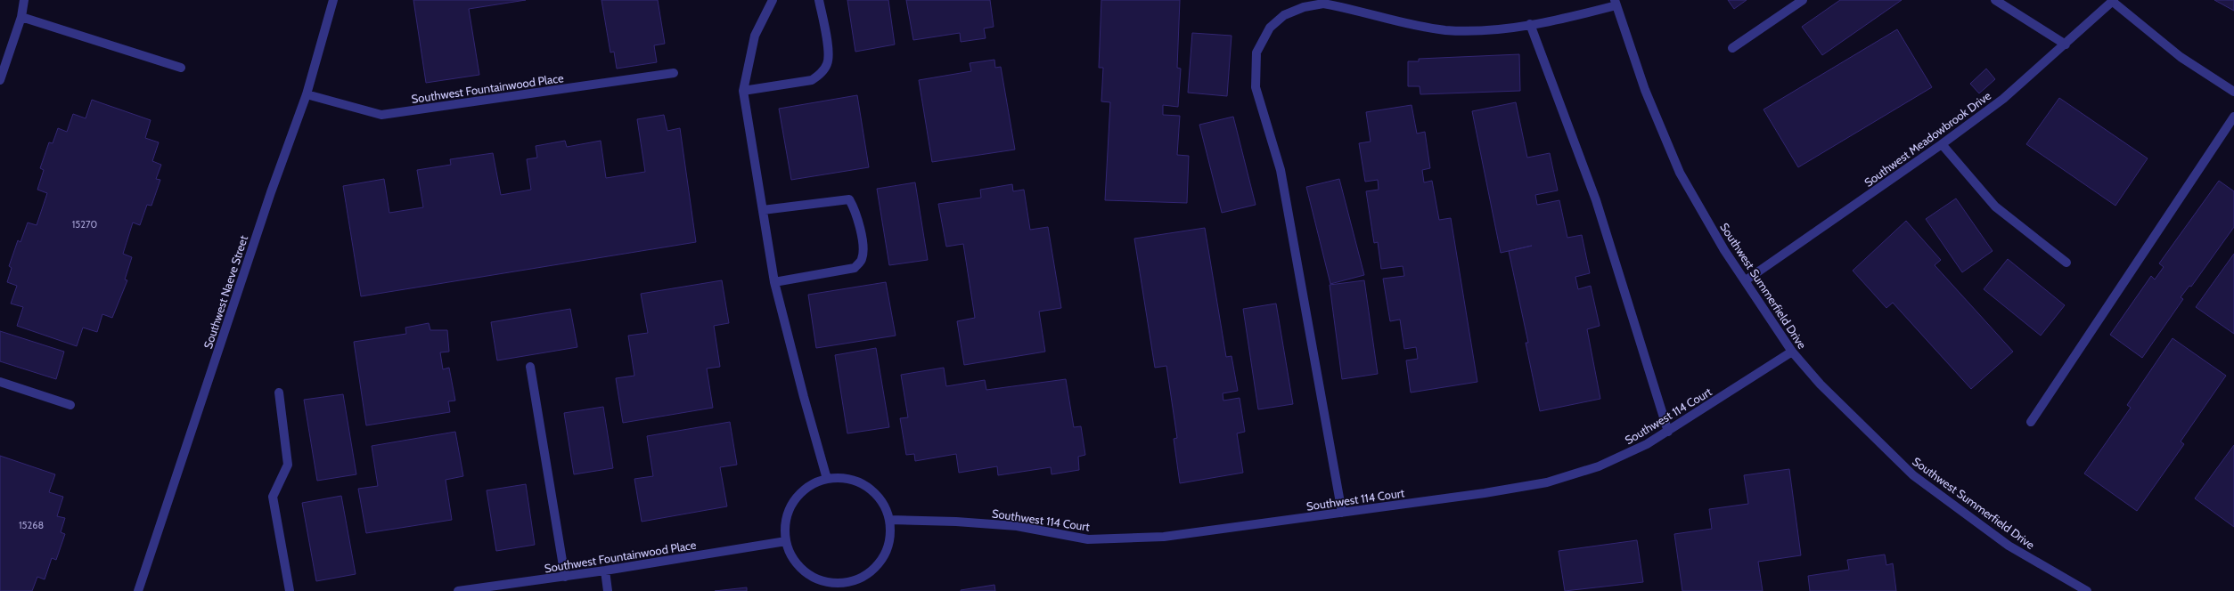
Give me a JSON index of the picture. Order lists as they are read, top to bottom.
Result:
{
  "streets": {
    "street": [
      "Southwest Fountainwood Place",
      "Southwest Meadowbrook Drive",
      "Southwest Summerfield Drive",
      "Southwest Naeve Street",
      "Southwest 114 Court"
    ]
  },
  "crossings": [
    ["Southwest Fountainwood Place", "Southwest Naeve Street"],
    ["Southwest Fountainwood Place", "Southwest 114 Court"],
    ["Southwest Meadowbrook Drive", "Southwest Summerfield Drive"],
    ["Southwest Summerfield Drive", "Southwest 114 Court"]
  ],
  "house_numbers": ["15270", "15268"]
}
